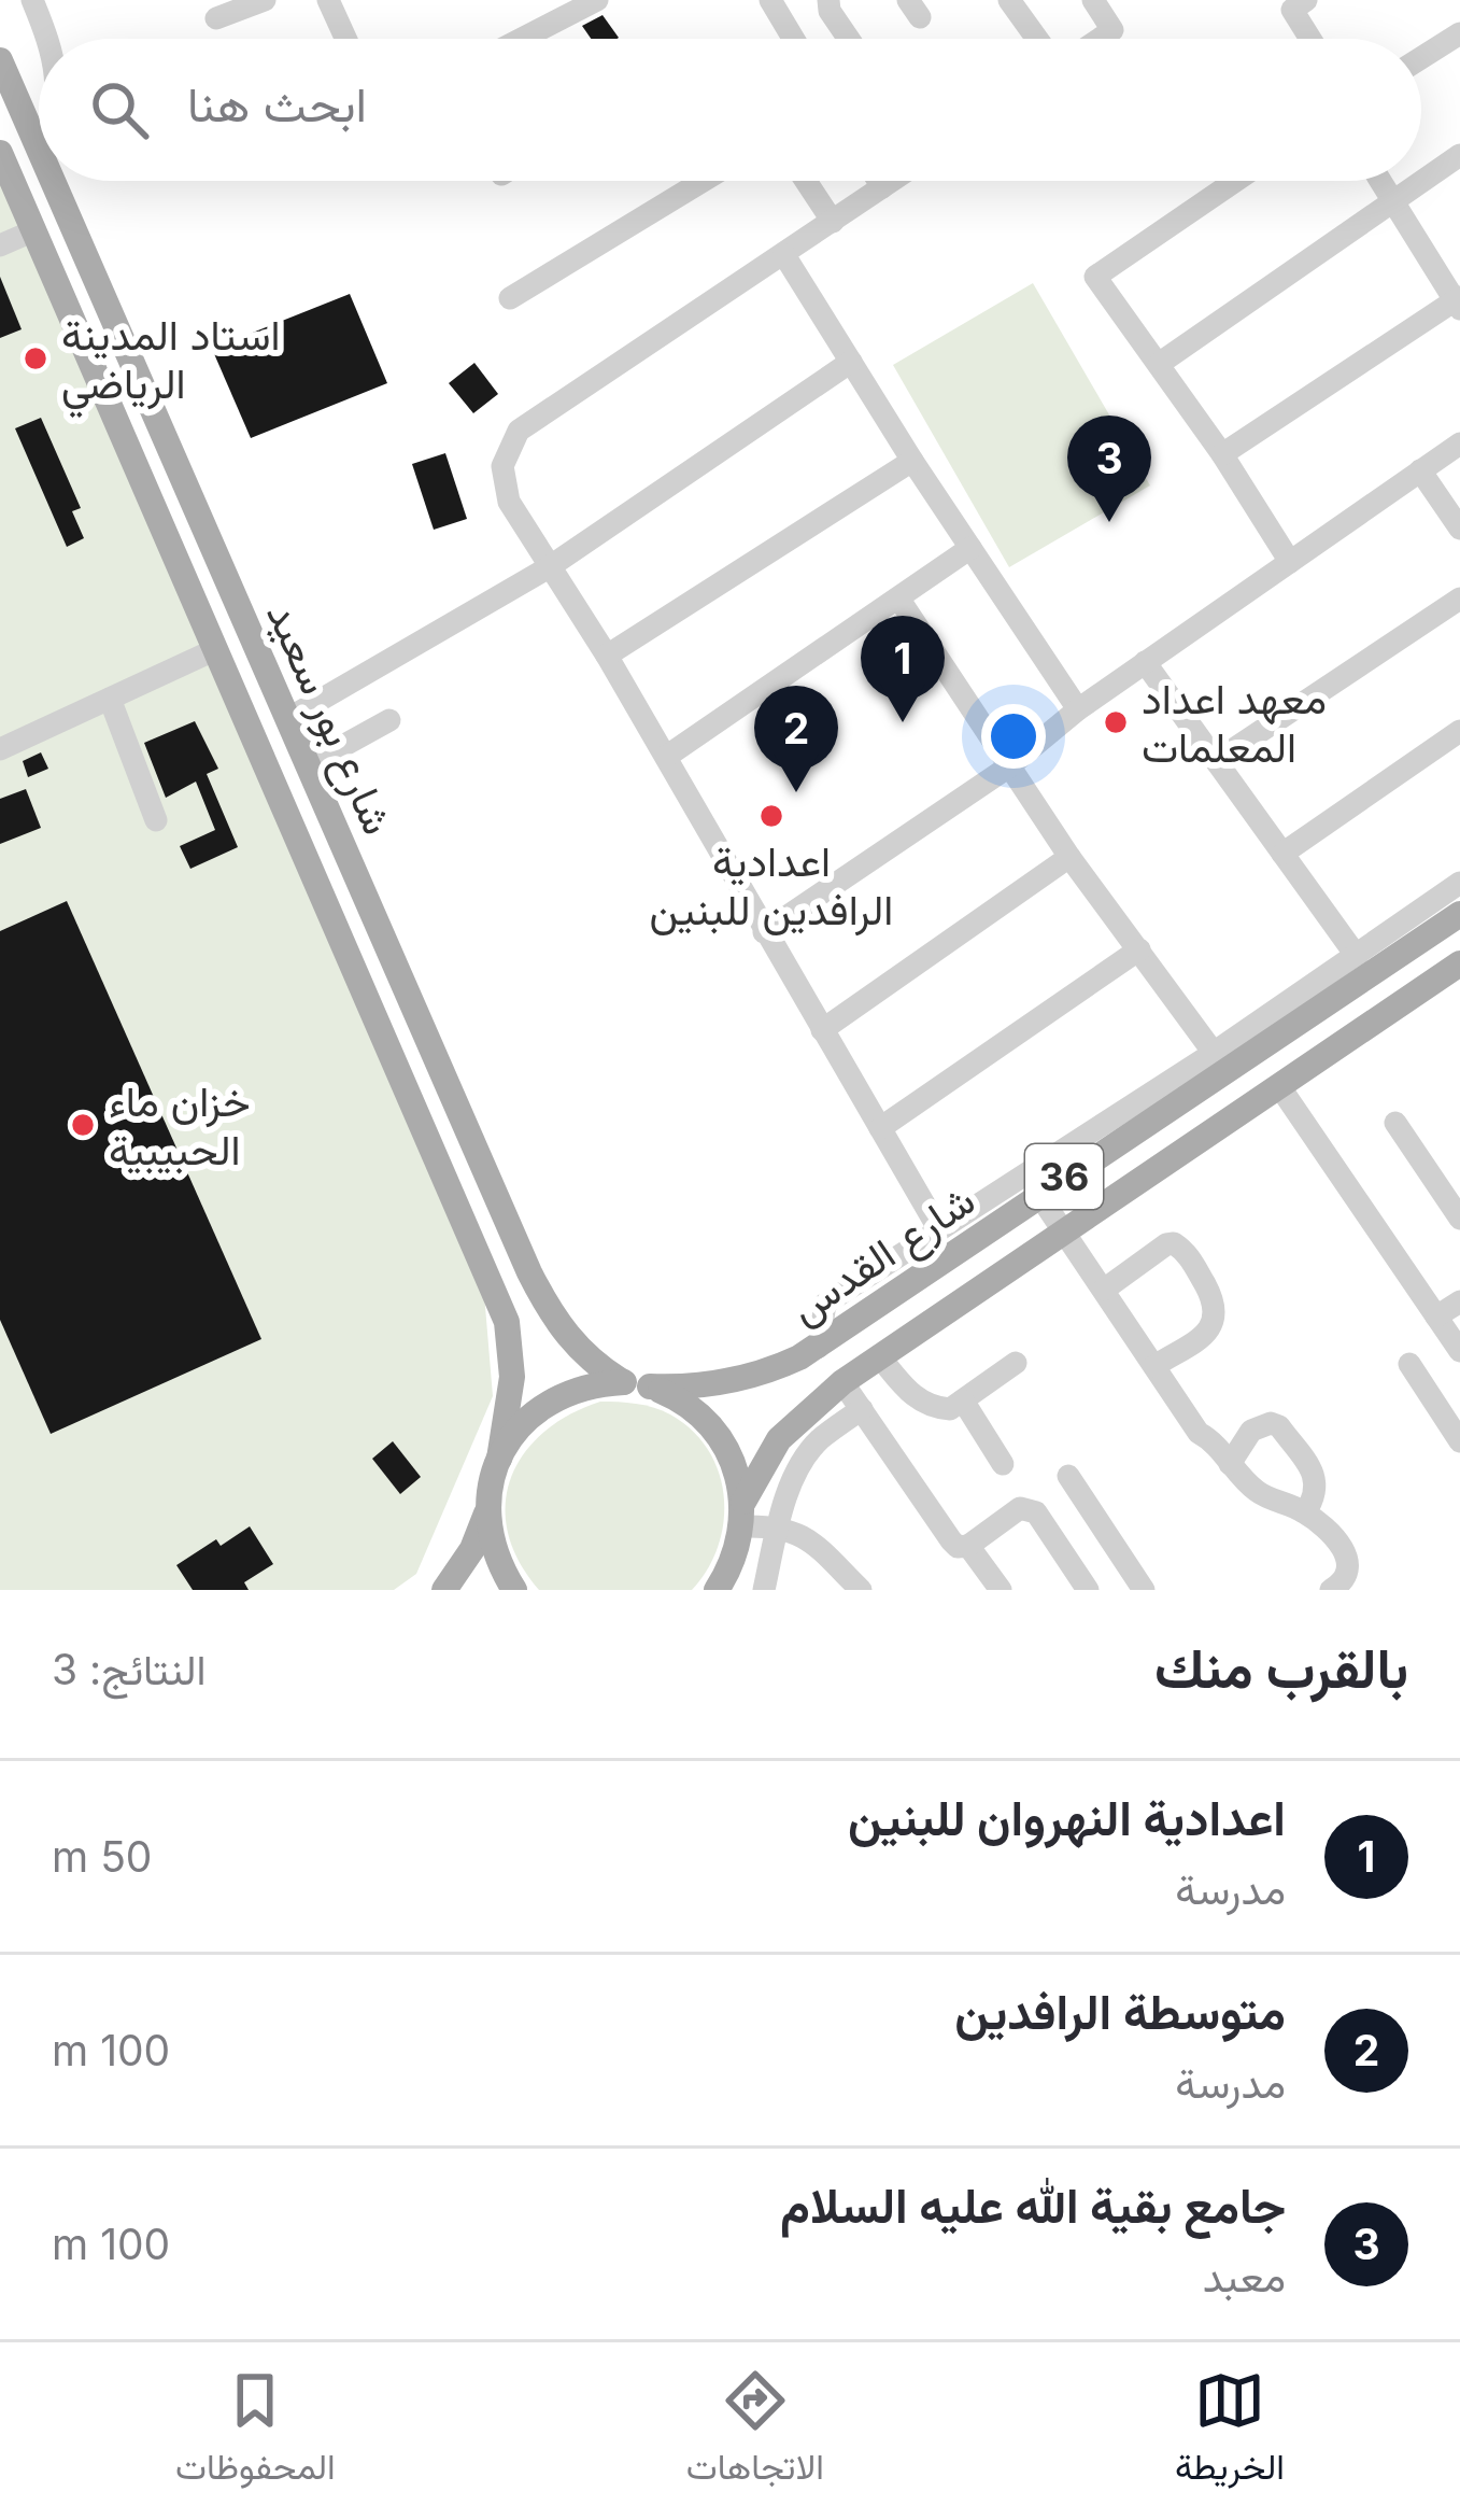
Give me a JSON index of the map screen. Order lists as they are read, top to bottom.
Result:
{
  "streets": {
    "main road": ["شارع بور سعيد", "36", "شارع القدس"]
  },
  "crossings": [
    ["شارع بور سعيد", "شارع القدس"]
  ],
  "places": [
    "استاد المدينة الرياضي",
    "معهد اعداد المعلمات",
    "اعدادية الرافدين للبنين",
    "خزان ماء الحبيبية"
  ],
  "page": {
    "search": "ابحث هنا",
    "pins": ["3", "1", "2"],
    "heading": ["بالقرب منك", "النتائج: 3"],
    "list": [
      {
        "mark": "1",
        "name": "اعدادية النهروان للبنين",
        "note": "مدرسة",
        "value": "50 m"
      },
      {
        "mark": "2",
        "name": "متوسطة الرافدين",
        "note": "مدرسة",
        "value": "100 m"
      },
      {
        "mark": "3",
        "name": "جامع بقية الله عليه السلام",
        "note": "معبد",
        "value": "100 m"
      }
    ],
    "nav": ["الخريطة", "الاتجاهات", "المحفوظات"]
  }
}
